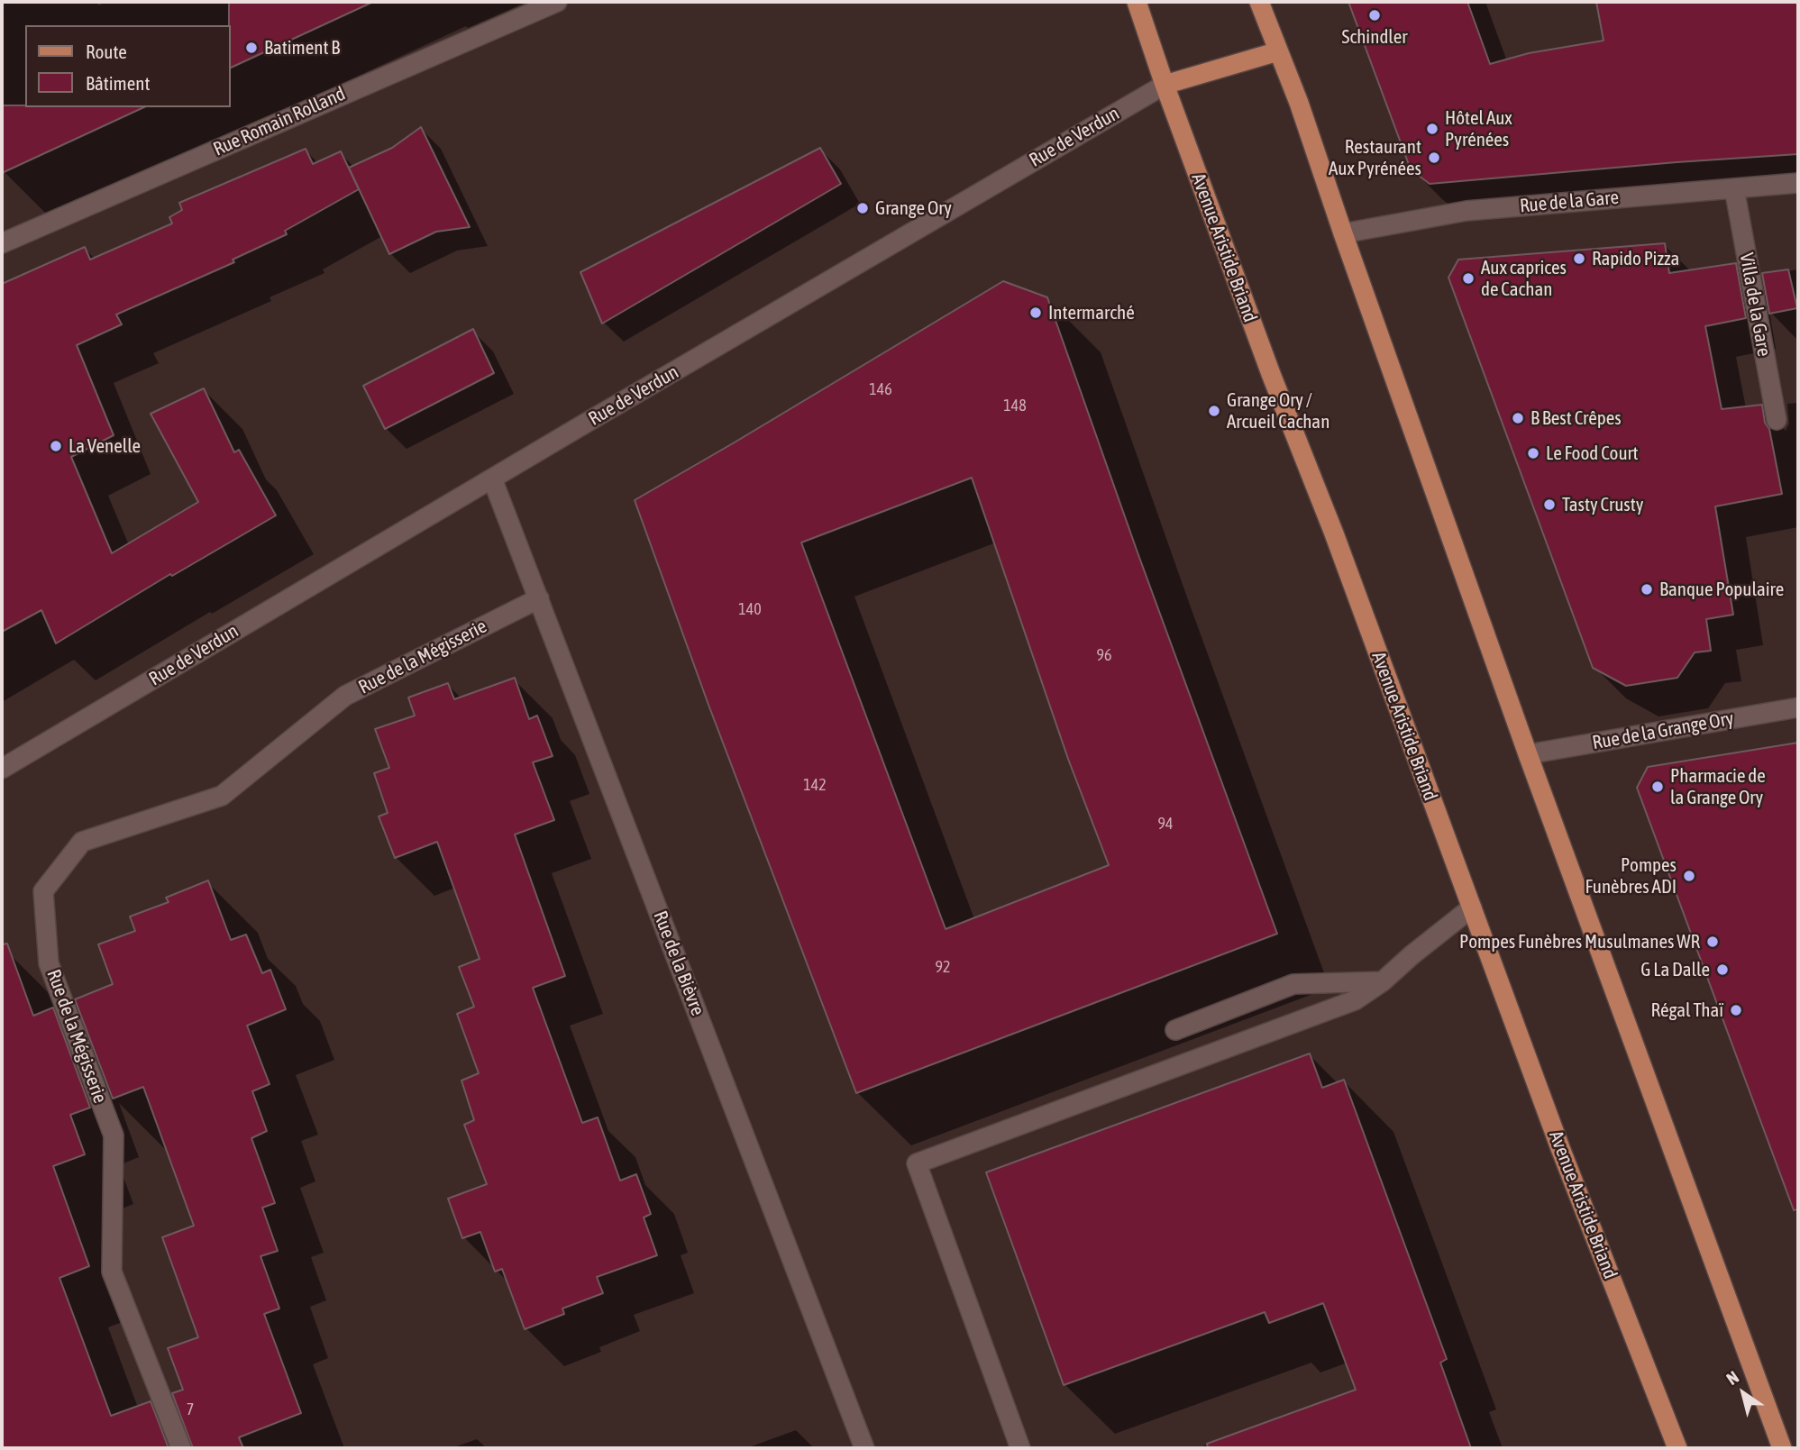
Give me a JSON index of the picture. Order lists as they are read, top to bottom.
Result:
{
  "streets": {
    "main road": ["Rue de Verdun", "Avenue Aristide Briand"],
    "street": [
      "Rue Romain Rolland",
      "Rue de la Gare",
      "Villa de la Gare",
      "Rue de la Mégisserie",
      "Rue de la Grange Ory",
      "Rue de la Bièvre"
    ]
  },
  "crossings": [
    ["Rue de Verdun", "Avenue Aristide Briand"],
    ["Rue de Verdun", "Rue de la Bièvre"],
    ["Rue de la Gare", "Villa de la Gare"],
    ["Rue de la Mégisserie", "Rue de la Bièvre"]
  ],
  "places": [
    "Schindler",
    "Batiment B",
    "Hôtel Aux Pyrénées",
    "Restaurant Aux Pyrénées",
    "Grange Ory",
    "Rapido Pizza",
    "Aux caprices de Cachan",
    "Intermarché",
    "Grange Ory / Arcueil Cachan",
    "B Best Crêpes",
    "La Venelle",
    "Le Food Court",
    "Tasty Crusty",
    "Banque Populaire",
    "Pharmacie de la Grange Ory",
    "Pompes Funèbres ADI",
    "Pompes Funèbres Musulmanes WR",
    "G La Dalle",
    "Régal Thaï"
  ],
  "house_numbers": [
    "146",
    "148",
    "140",
    "96",
    "142",
    "94",
    "92",
    "7"
  ],
  "legend": ["Route", "Bâtiment"],
  "north": "top left"
}
